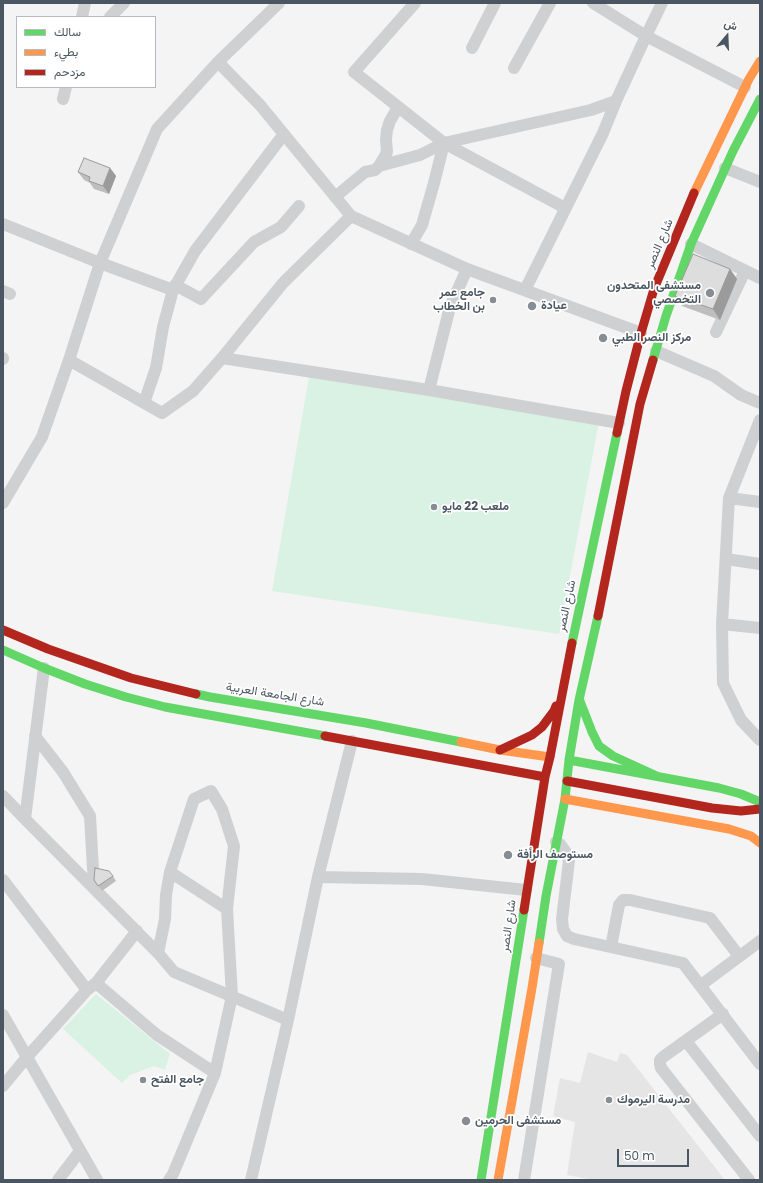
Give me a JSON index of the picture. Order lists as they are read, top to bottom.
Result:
{
  "streets": {
    "main road": ["شارع النصر", "شارع الجامعة العربية"]
  },
  "crossings": [
    ["شارع النصر", "شارع الجامعة العربية"]
  ],
  "places": [
    "مستشفى المتحدون التخصصي",
    "جامع عمر بن الخطاب",
    "عيادة",
    "مركز النصر الطبي",
    "ملعب 22 مايو",
    "مستوصف الرأفة",
    "جامع الفتح",
    "مدرسة اليرموك",
    "مستشفى الحرمين"
  ],
  "legend": ["سالك", "بطيء", "مزدحم"],
  "scale_bar": "50 m",
  "north": "top"
}
